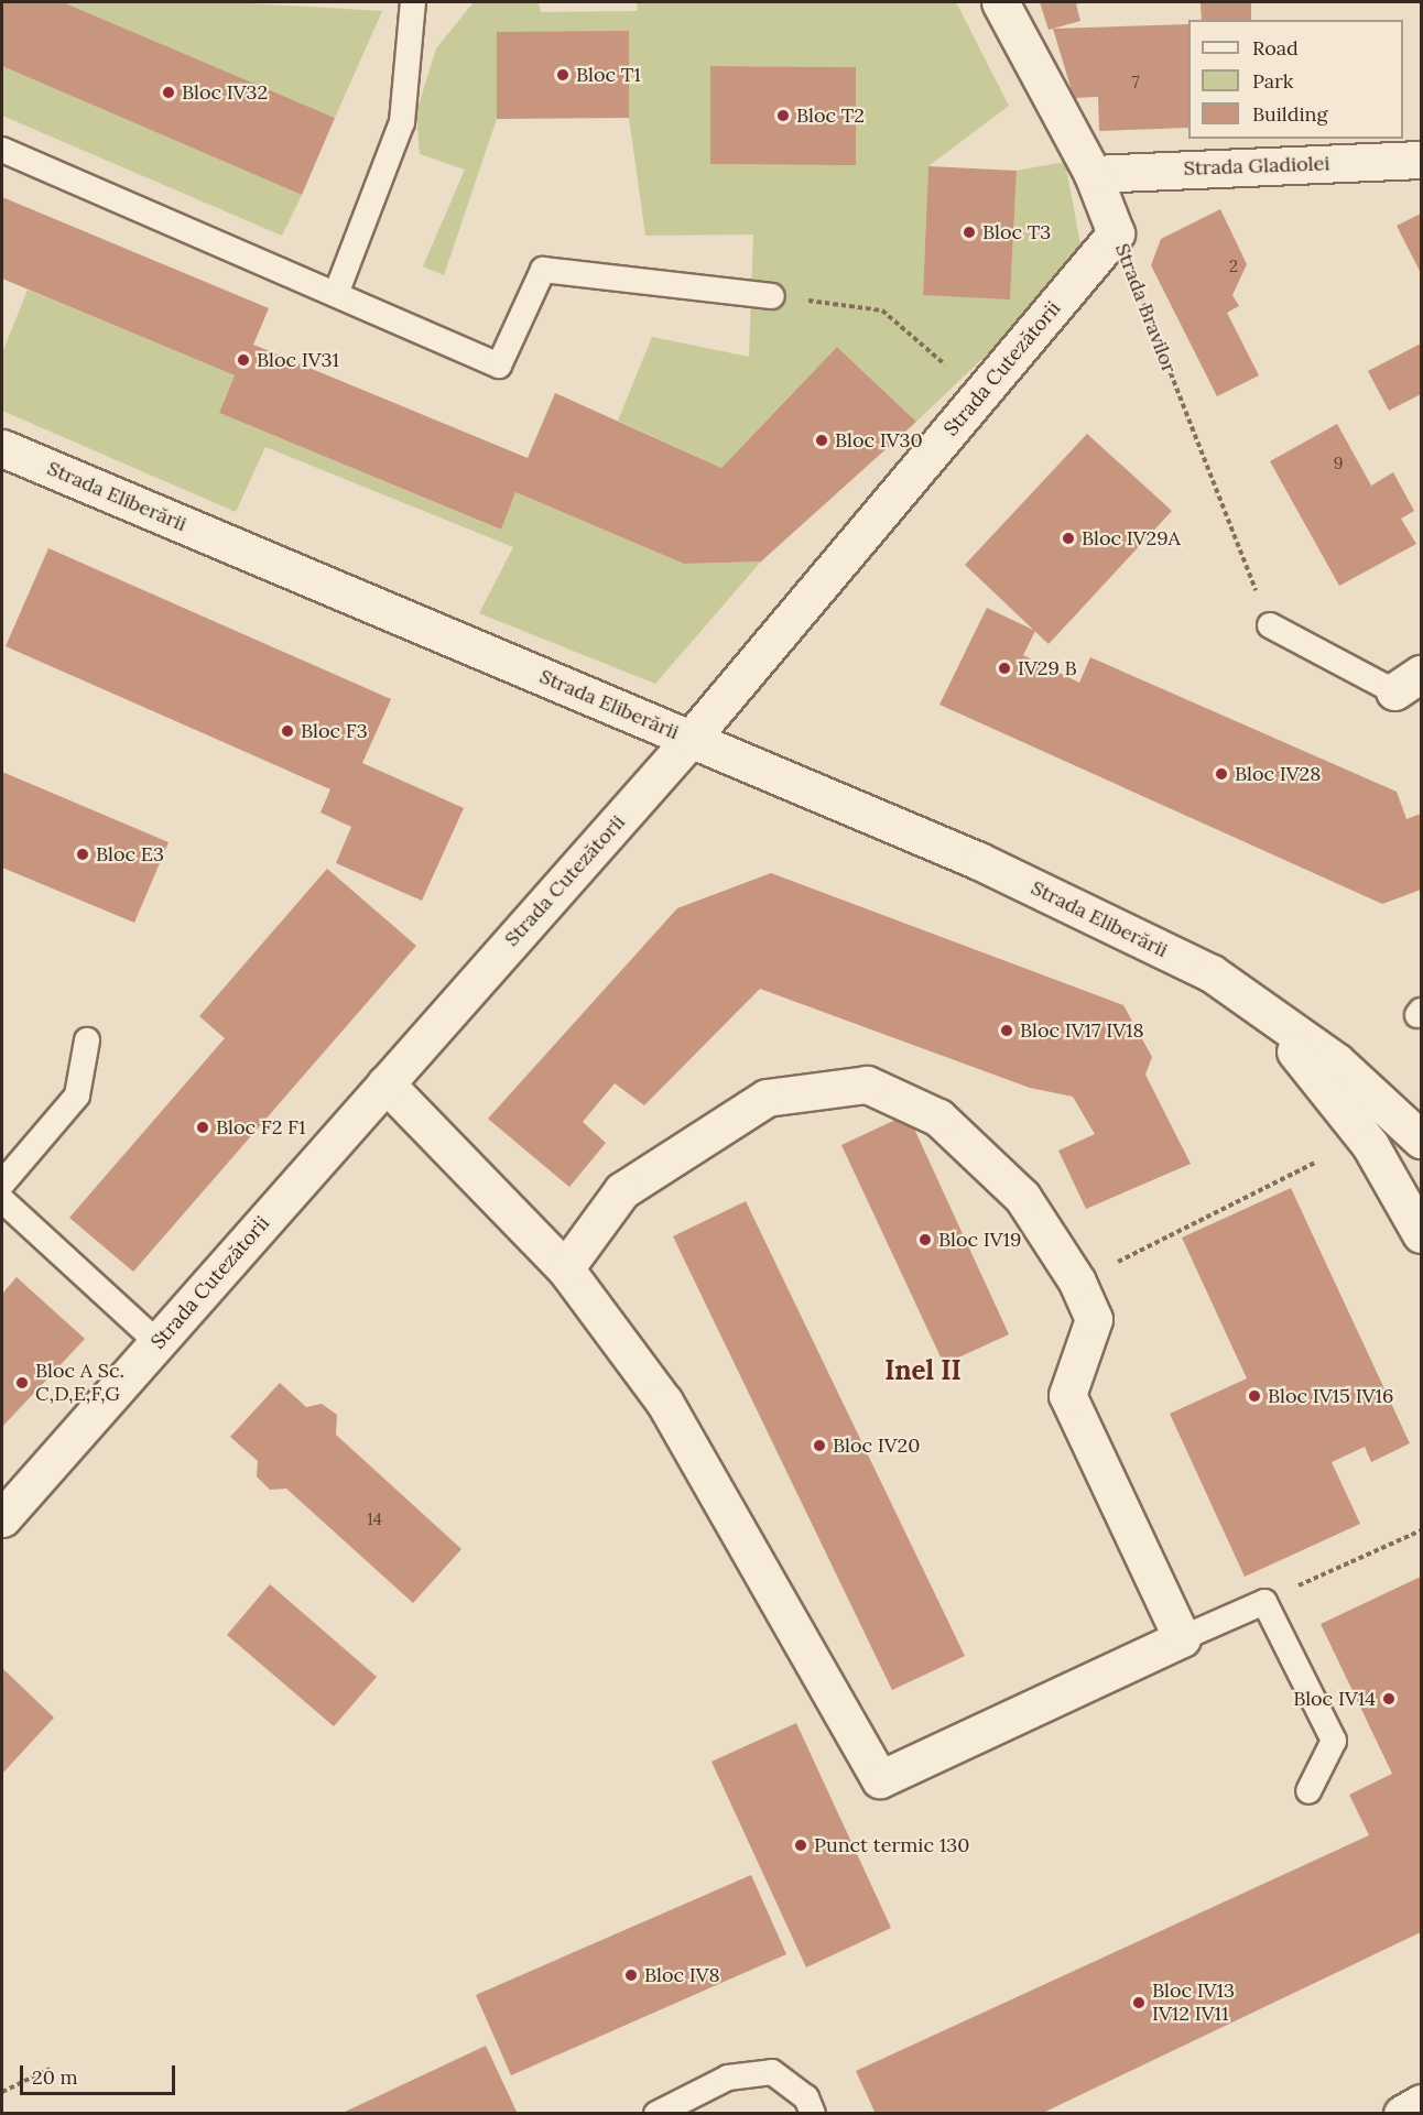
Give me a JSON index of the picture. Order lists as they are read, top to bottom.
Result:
{
  "streets": {
    "street": [
      "Strada Gladiolei",
      "Strada Bravilor",
      "Strada Cutezătorii",
      "Strada Eliberării"
    ]
  },
  "crossings": [
    ["Strada Gladiolei", "Strada Bravilor"],
    ["Strada Bravilor", "Strada Cutezătorii"],
    ["Strada Cutezătorii", "Strada Eliberării"]
  ],
  "districts": ["Inel II"],
  "places": [
    "Bloc T1",
    "Bloc IV32",
    "Bloc T2",
    "Bloc T3",
    "Bloc IV31",
    "Bloc IV30",
    "Bloc IV29A",
    "IV29 B",
    "Bloc F3",
    "Bloc IV28",
    "Bloc E3",
    "Bloc IV17 IV18",
    "Bloc F2 F1",
    "Bloc IV19",
    "Bloc A Sc. C,D,E,F,G",
    "Bloc IV15 IV16",
    "Bloc IV20",
    "Bloc IV14",
    "Punct termic 130",
    "Bloc IV8",
    "Bloc IV13 IV12 IV11"
  ],
  "house_numbers": [
    "7",
    "2",
    "9",
    "14"
  ],
  "legend": ["Road", "Park", "Building"],
  "scale_bar": "20 m"
}
